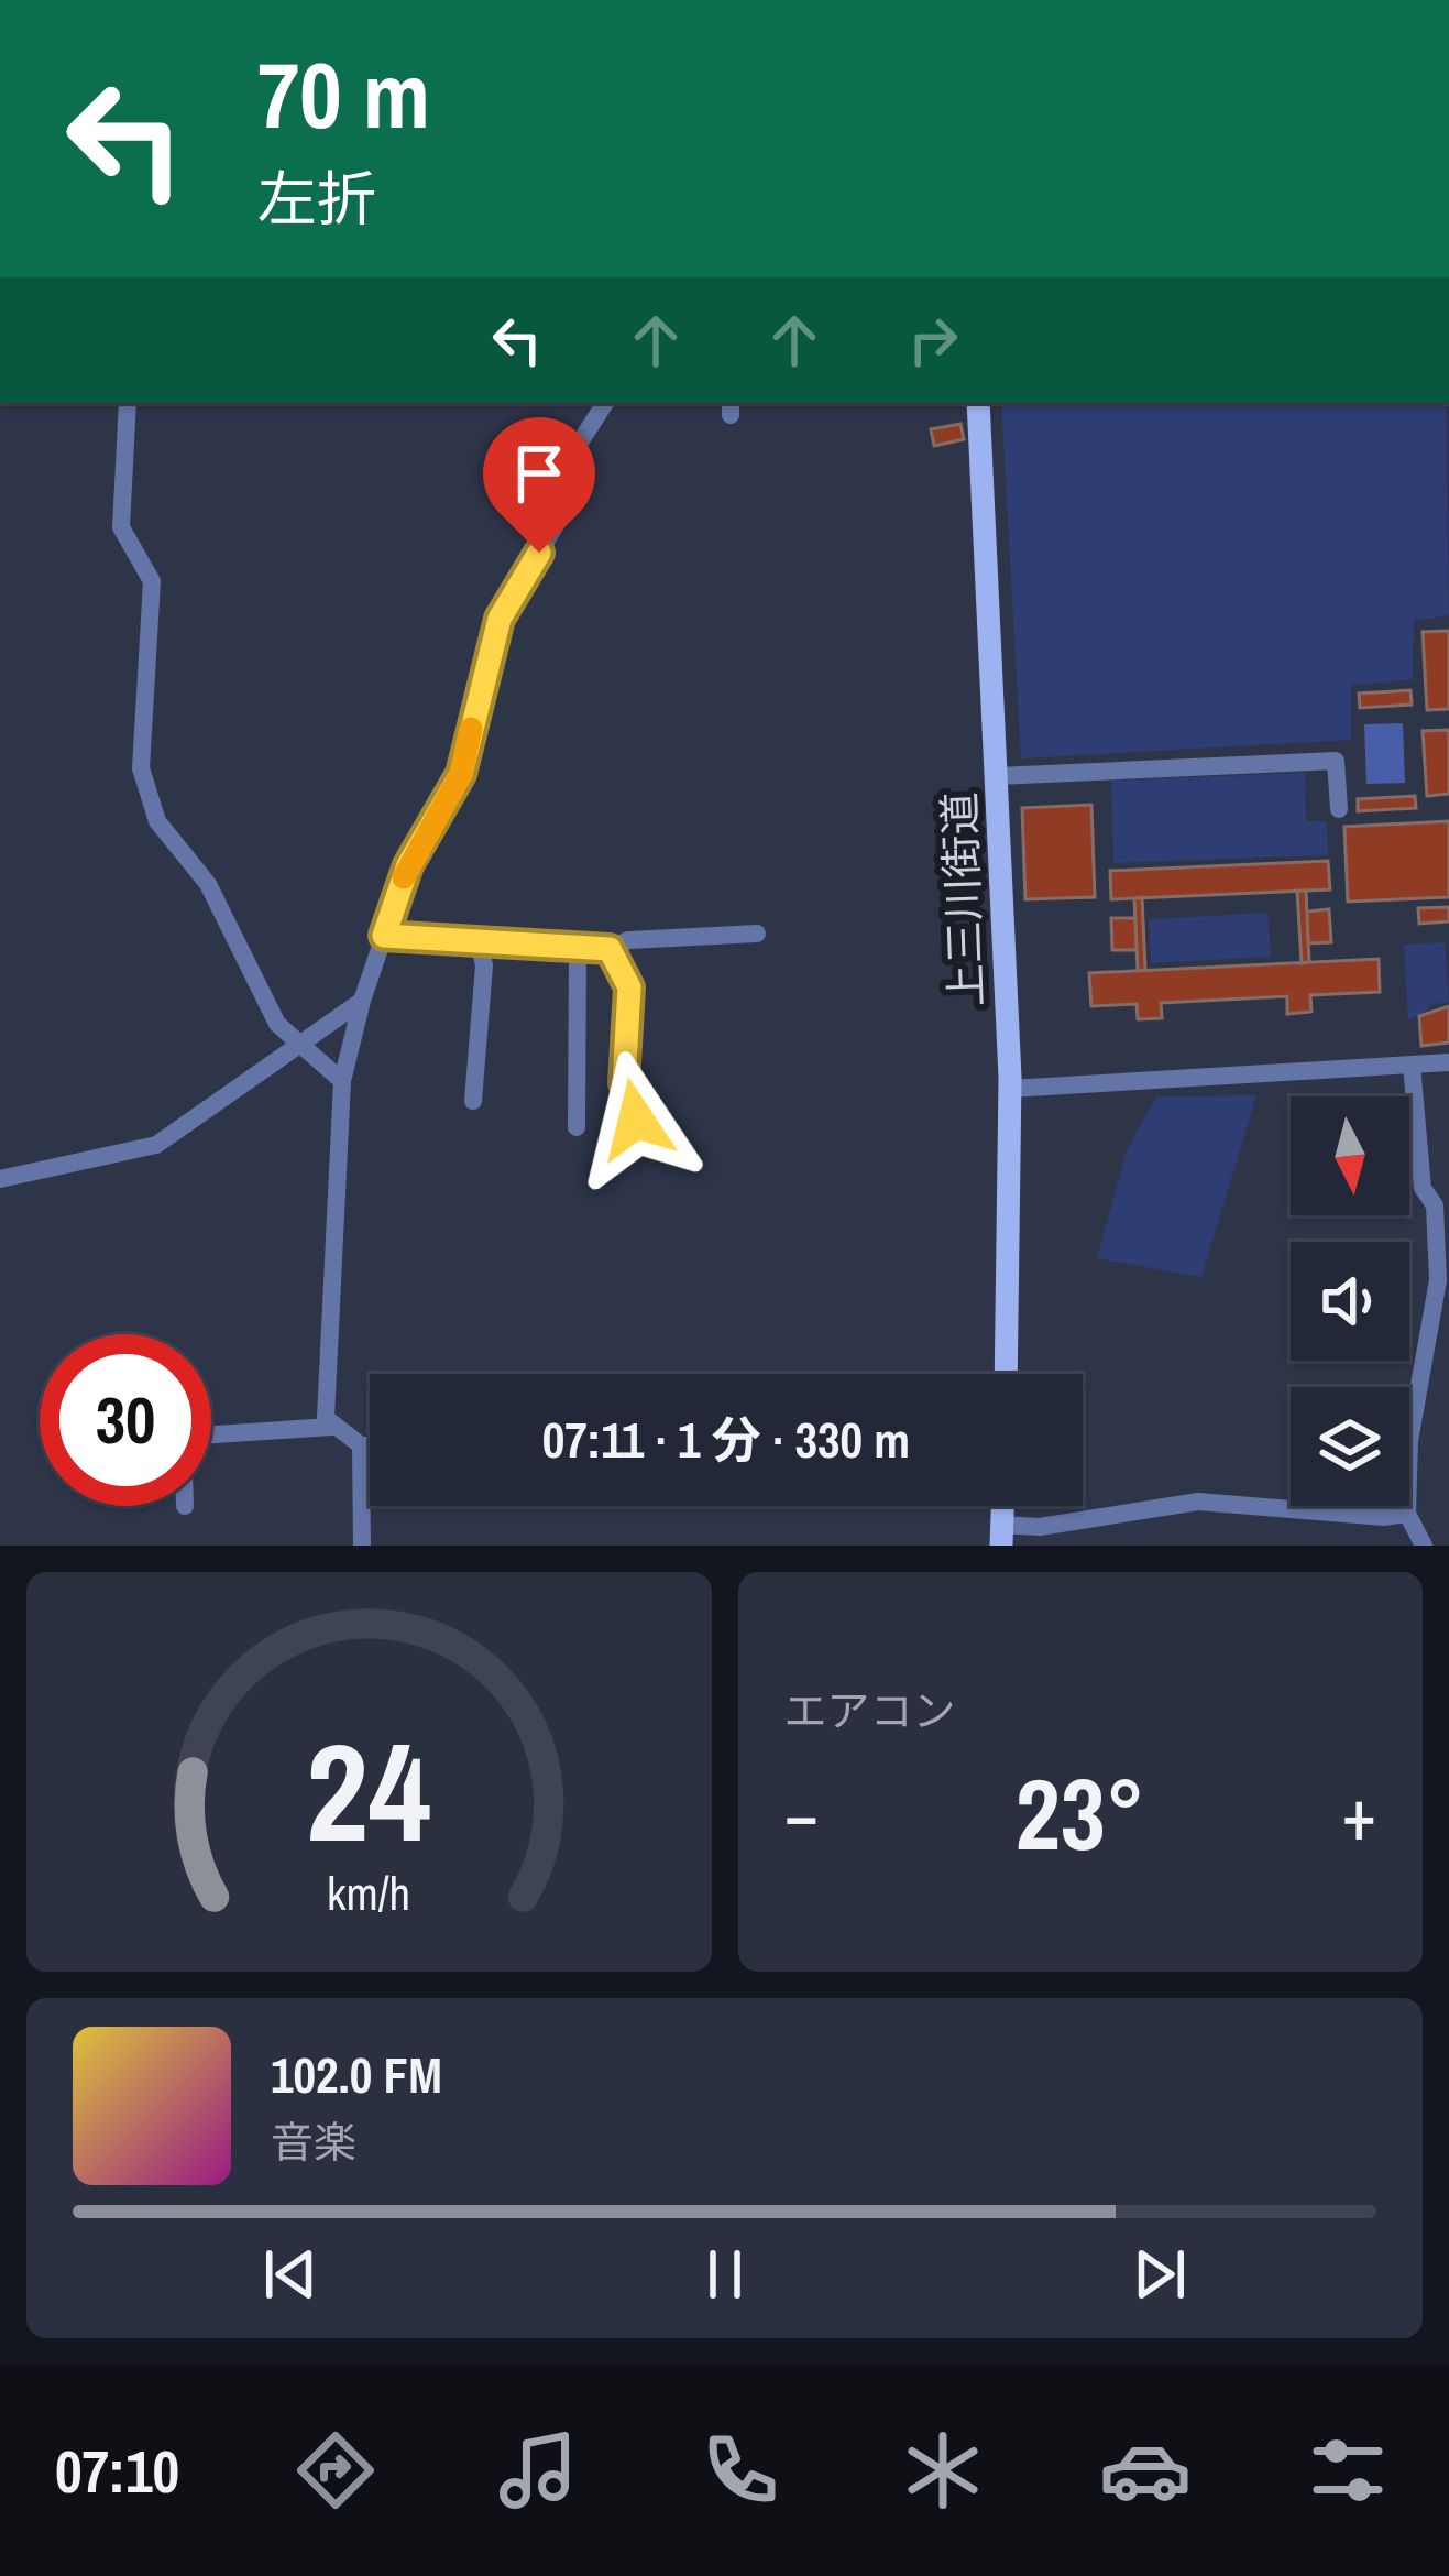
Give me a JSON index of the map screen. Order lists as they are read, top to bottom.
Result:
{
  "streets": {
    "main road": ["上三川街道"]
  },
  "north": "bottom",
  "page": {
    "turn": ["70 m", "左折"],
    "limit": "30",
    "trip": "07:11 · 1 分 · 330 m",
    "tile": "エアコン",
    "heat": ["−", "23°", "+"],
    "song": ["102.0 FM", "音楽"],
    "tabs": "07:10",
    "gauge": ["24", "km/h"]
  }
}
